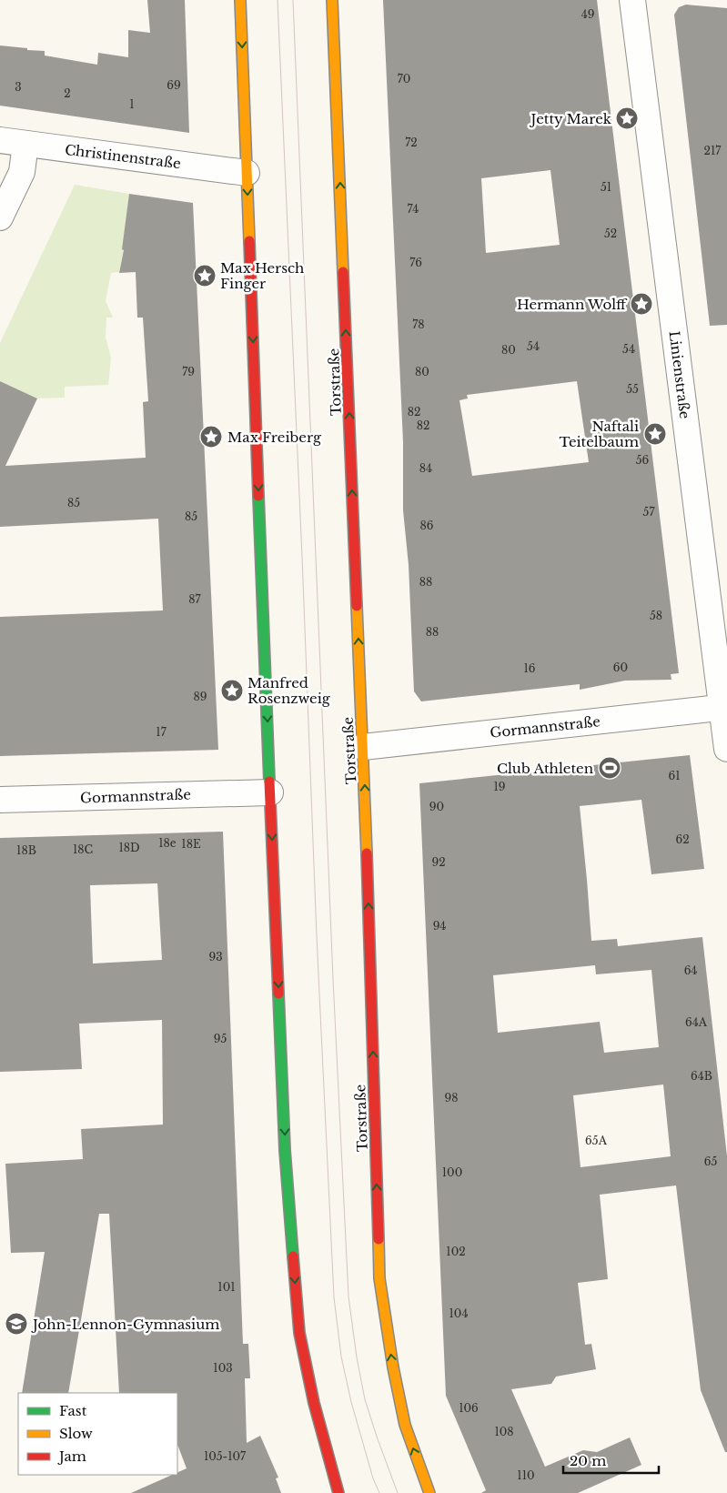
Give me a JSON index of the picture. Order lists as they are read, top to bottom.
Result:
{
  "streets": {
    "main road": ["Torstraße"],
    "street": ["Christinenstraße", "Linienstraße", "Gormannstraße"]
  },
  "crossings": [
    ["Linienstraße", "Gormannstraße"],
    ["Torstraße", "Gormannstraße"]
  ],
  "places": {
    "place": [
      "Jetty Marek",
      "Max Hersch Finger",
      "Hermann Wolff",
      "Naftali Teitelbaum",
      "Max Freiberg",
      "Manfred Rosenzweig"
    ],
    "sports": ["Club Athleten"],
    "school or university": ["John-Lennon-Gymnasium"]
  },
  "house_numbers": [
    "49",
    "70",
    "69",
    "3",
    "2",
    "1",
    "72",
    "217",
    "51",
    "74",
    "52",
    "76",
    "78",
    "54",
    "54",
    "80",
    "79",
    "80",
    "55",
    "82",
    "82",
    "56",
    "84",
    "85",
    "57",
    "85",
    "86",
    "88",
    "87",
    "58",
    "88",
    "60",
    "16",
    "89",
    "17",
    "61",
    "19",
    "90",
    "62",
    "18e",
    "18E",
    "18D",
    "18C",
    "18B",
    "92",
    "94",
    "93",
    "64",
    "64A",
    "95",
    "64B",
    "98",
    "65A",
    "65",
    "100",
    "102",
    "101",
    "104",
    "103",
    "106",
    "108",
    "105-107",
    "110"
  ],
  "legend": ["Fast", "Slow", "Jam"],
  "scale_bar": "20 m"
}
